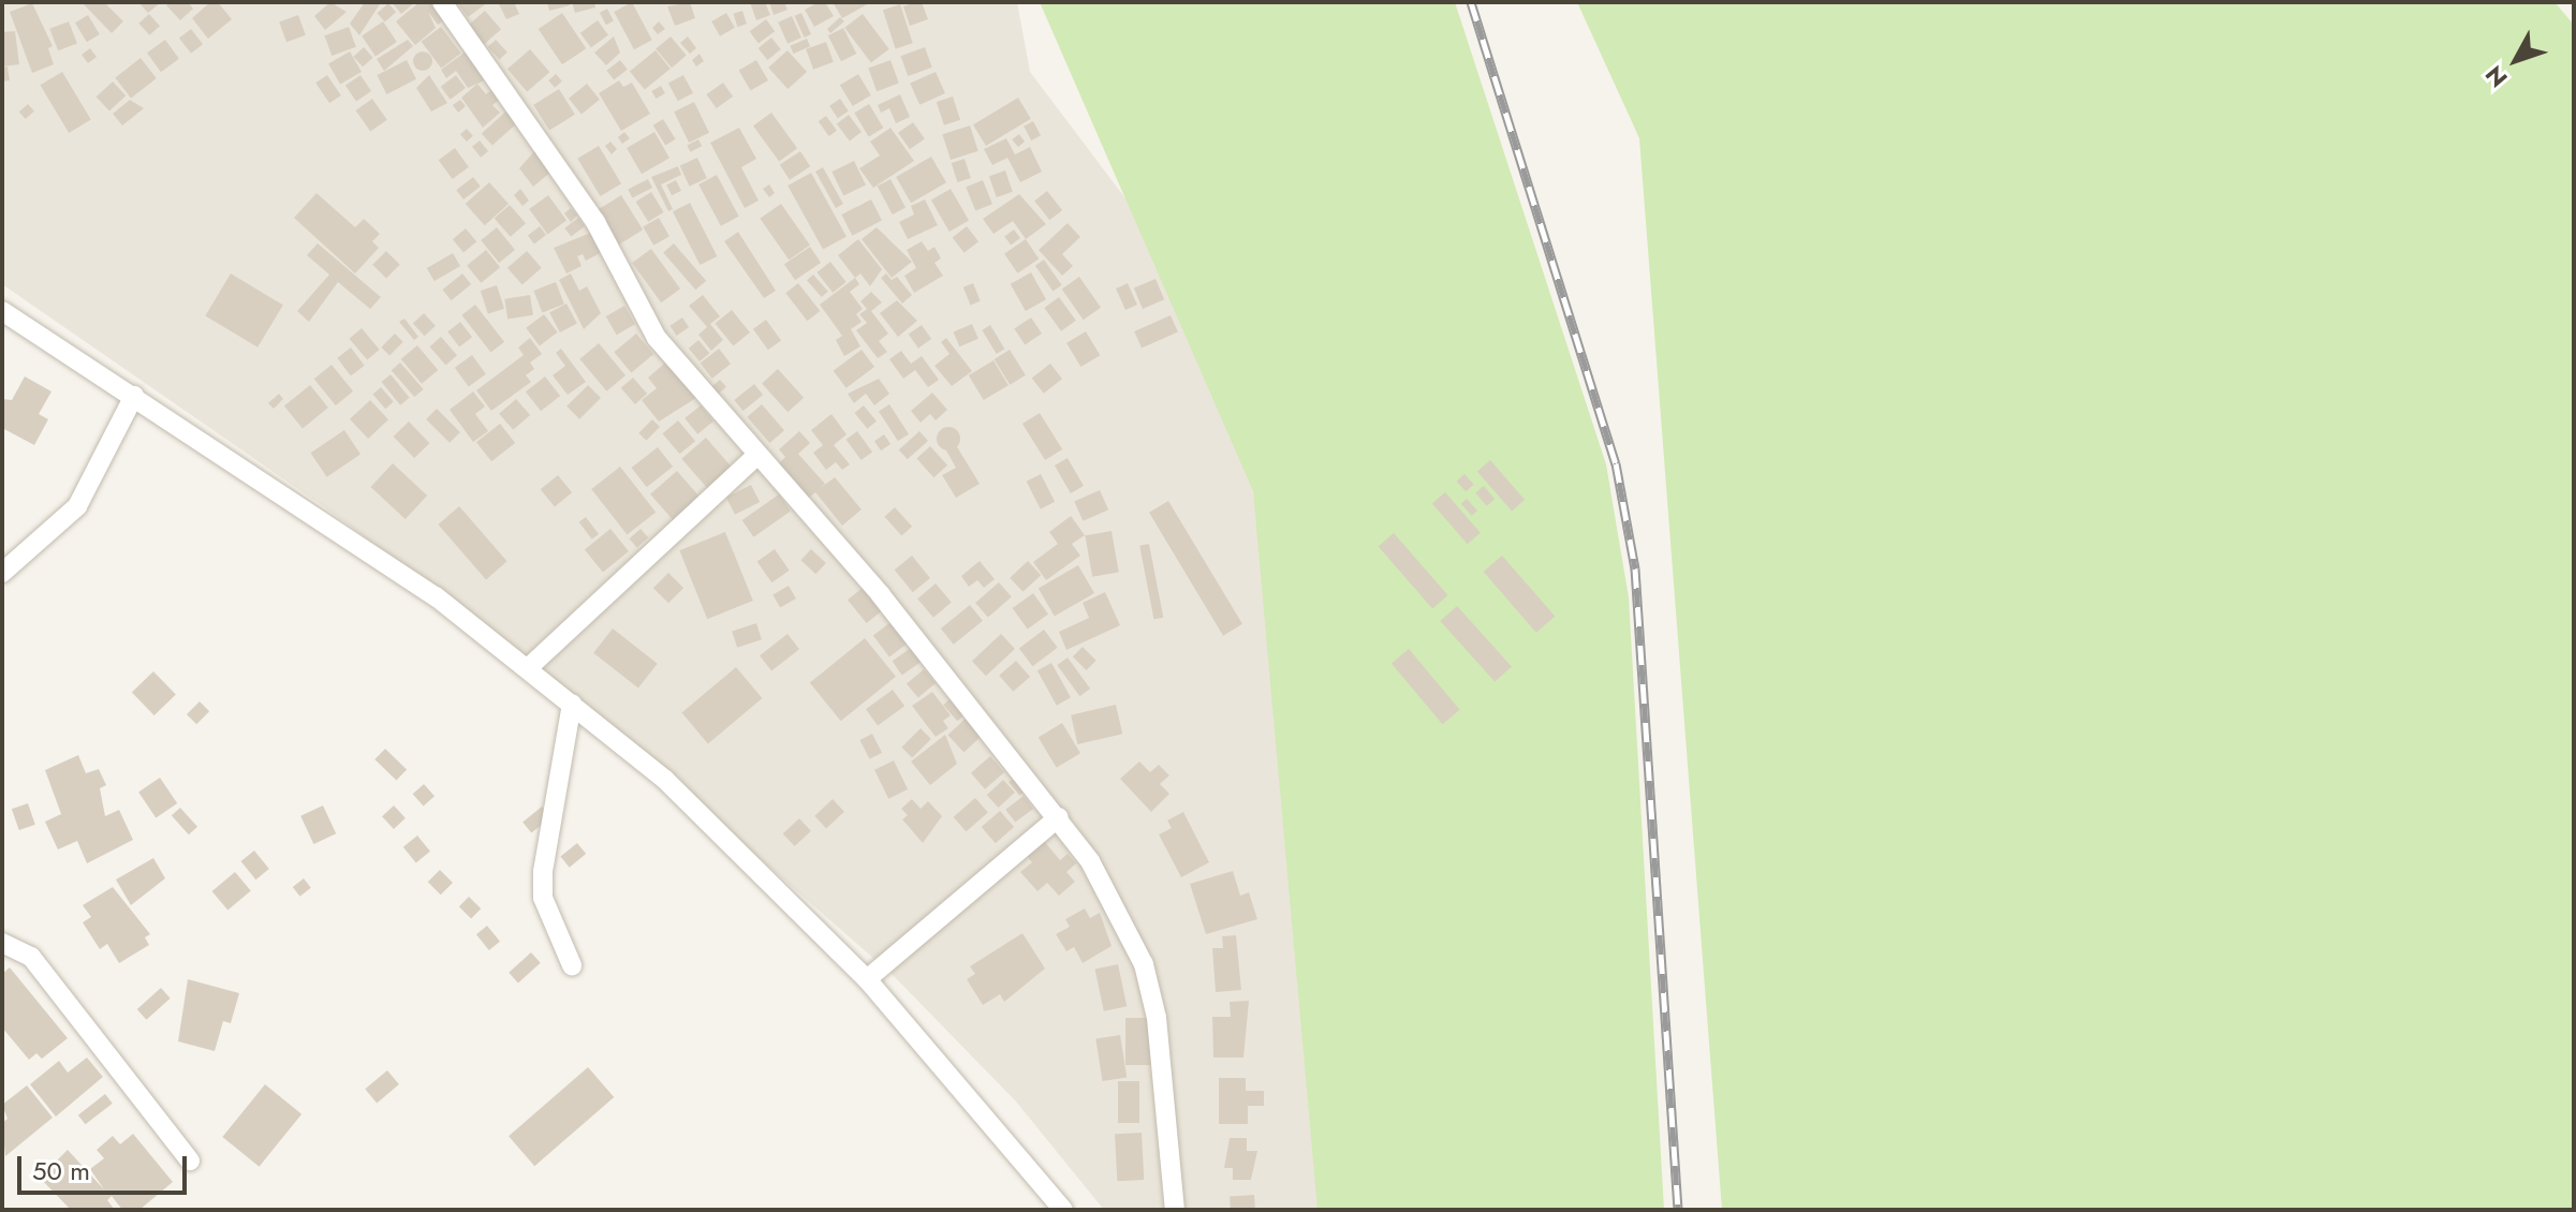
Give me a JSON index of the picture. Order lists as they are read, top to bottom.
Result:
{
  "scale_bar": "50 m",
  "north": "bottom left"
}
